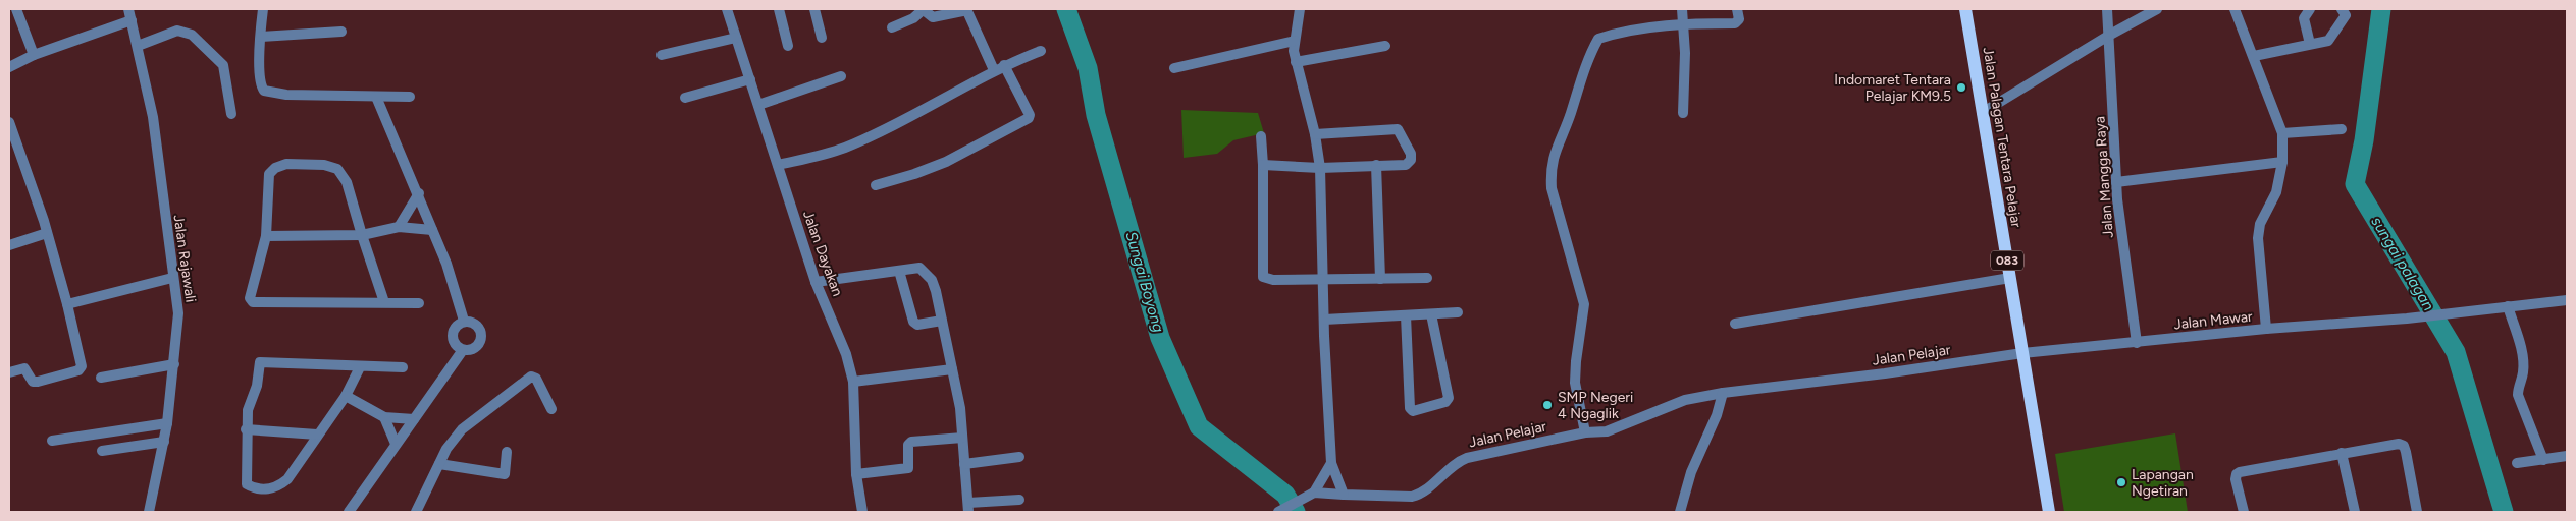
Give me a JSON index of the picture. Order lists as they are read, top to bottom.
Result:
{
  "streets": {
    "main road": ["Jalan Palagan Tentara Pelajar", "083"],
    "street": [
      "Jalan Mangga Raya",
      "Jalan Dayakan",
      "Jalan Rajawali",
      "Jalan Mawar",
      "Jalan Pelajar"
    ]
  },
  "crossings": [
    ["Jalan Palagan Tentara Pelajar", "Jalan Mawar"],
    ["Jalan Palagan Tentara Pelajar", "Jalan Pelajar"],
    ["Jalan Mangga Raya", "Jalan Mawar"],
    ["Jalan Mawar", "Jalan Pelajar"]
  ],
  "water": ["sungai palagan", "Sungai Boyong"],
  "places": ["Indomaret Tentara Pelajar KM9.5", "SMP Negeri 4 Ngaglik", "Lapangan Ngetiran"]
}
